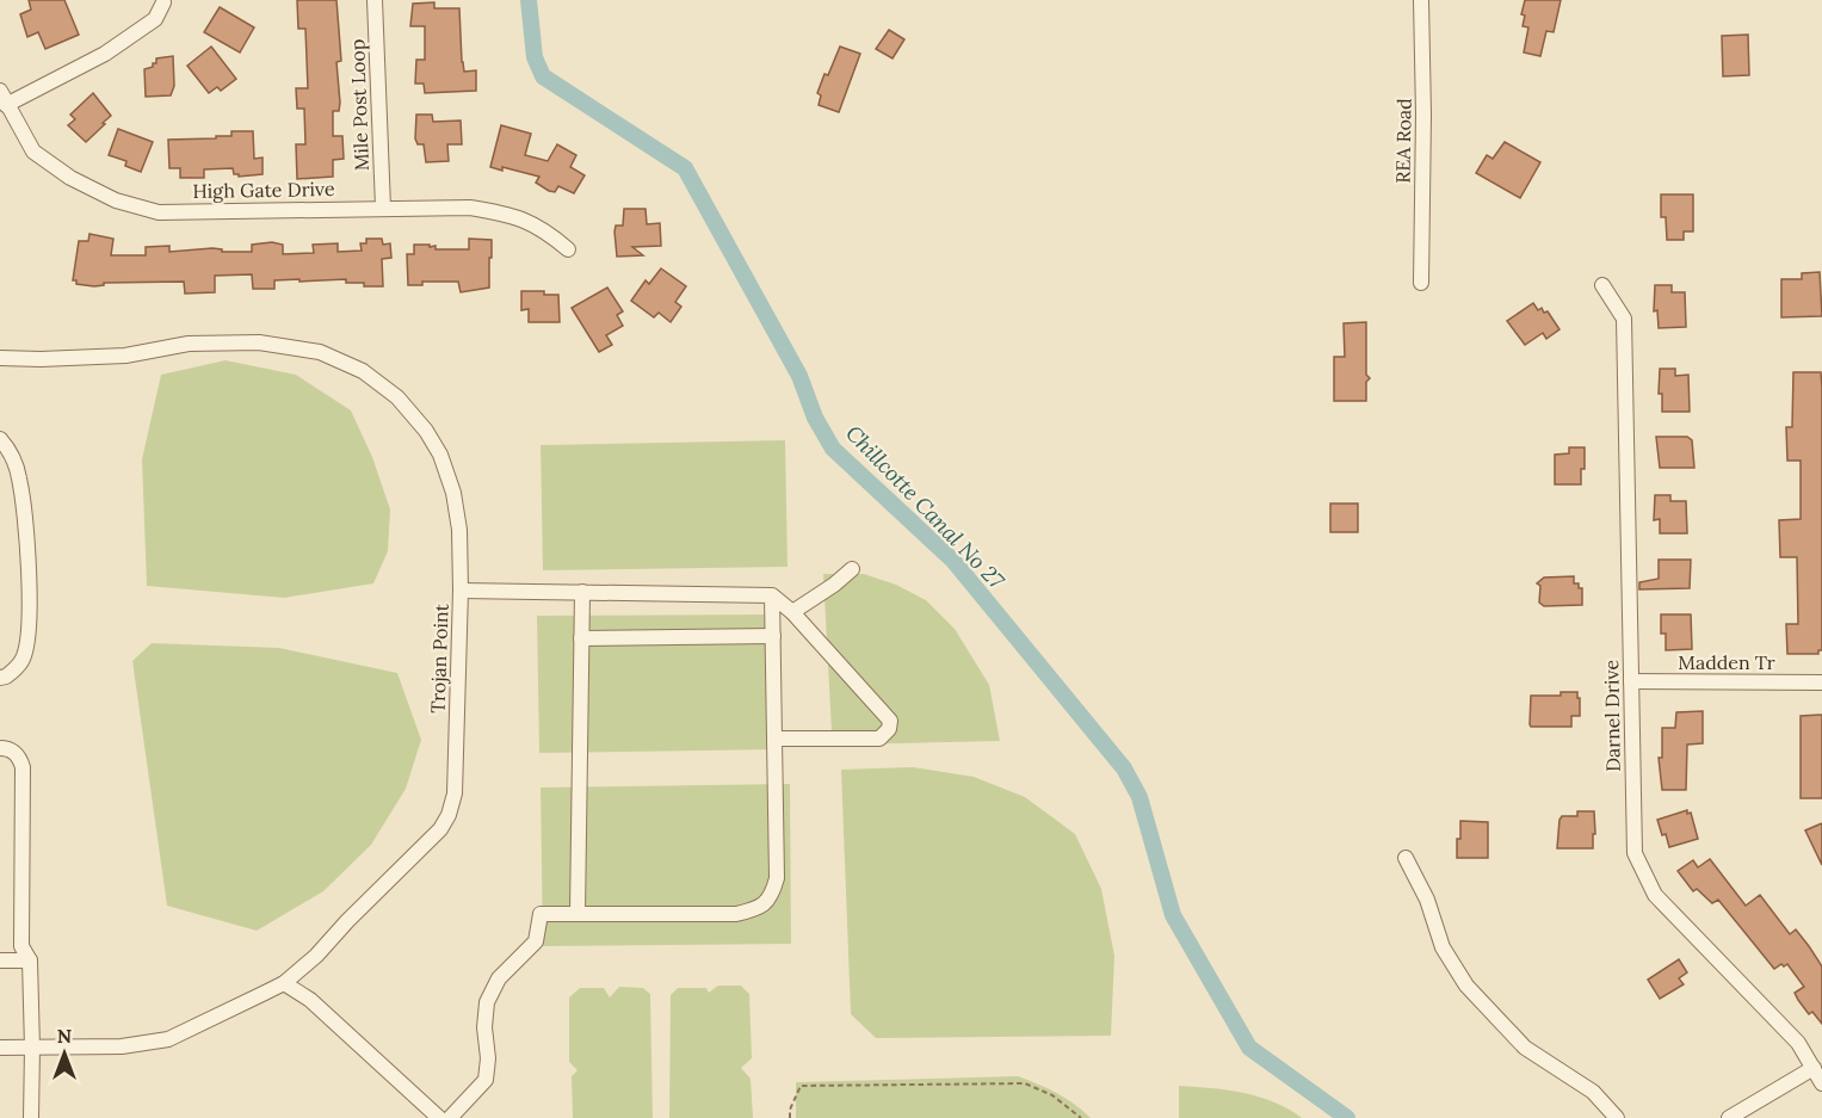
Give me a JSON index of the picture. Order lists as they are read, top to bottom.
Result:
{
  "streets": {
    "street": [
      "Mile Post Loop",
      "REA Road",
      "High Gate Drive",
      "Trojan Point",
      "Madden Tr",
      "Darnel Drive"
    ]
  },
  "crossings": [
    ["Mile Post Loop", "High Gate Drive"],
    ["Madden Tr", "Darnel Drive"]
  ],
  "water": ["Chillcotte Canal No 27"],
  "north": "top"
}
